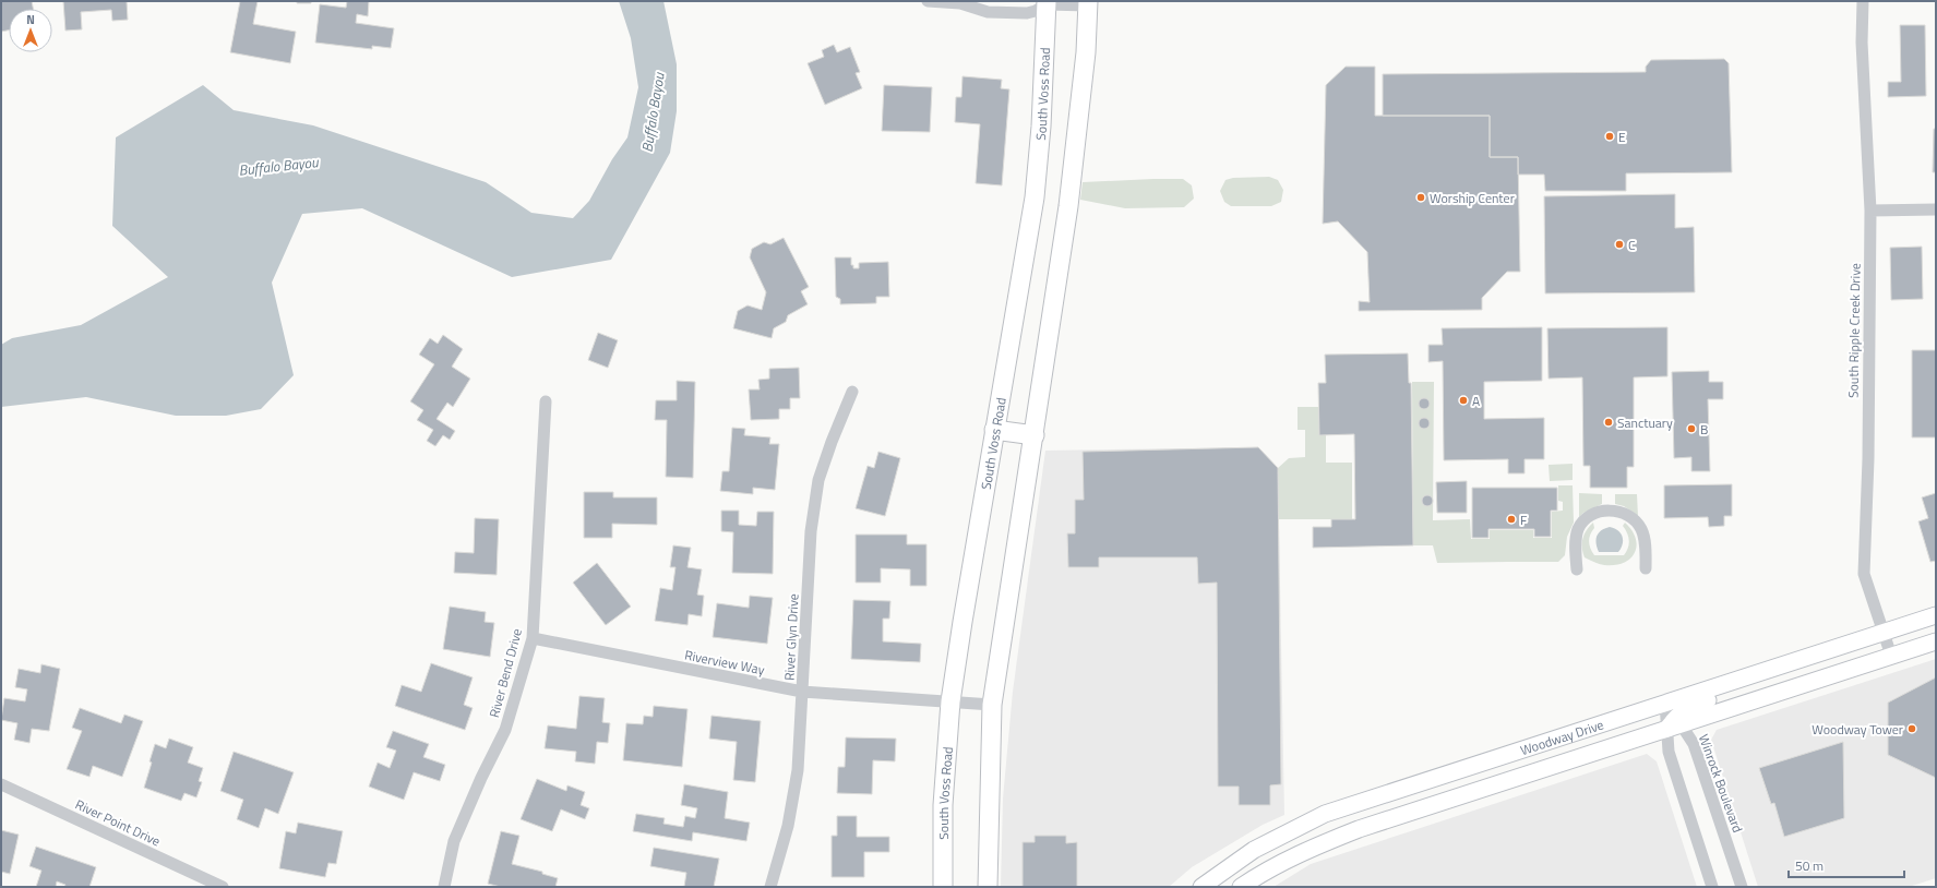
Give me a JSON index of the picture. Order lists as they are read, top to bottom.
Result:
{
  "streets": {
    "main road": ["South Voss Road", "Woodway Drive"],
    "street": [
      "South Ripple Creek Drive",
      "River Glyn Drive",
      "Riverview Way",
      "River Bend Drive",
      "Winrock Boulevard",
      "River Point Drive"
    ]
  },
  "crossings": [
    ["South Voss Road", "Riverview Way"],
    ["South Ripple Creek Drive", "Woodway Drive"],
    ["River Glyn Drive", "Riverview Way"],
    ["Riverview Way", "River Bend Drive"],
    ["Woodway Drive", "Winrock Boulevard"]
  ],
  "water": ["Buffalo Bayou"],
  "places": [
    "E",
    "Worship Center",
    "C",
    "A",
    "Sanctuary",
    "B",
    "F",
    "Woodway Tower"
  ],
  "scale_bar": "50 m",
  "north": "top"
}
